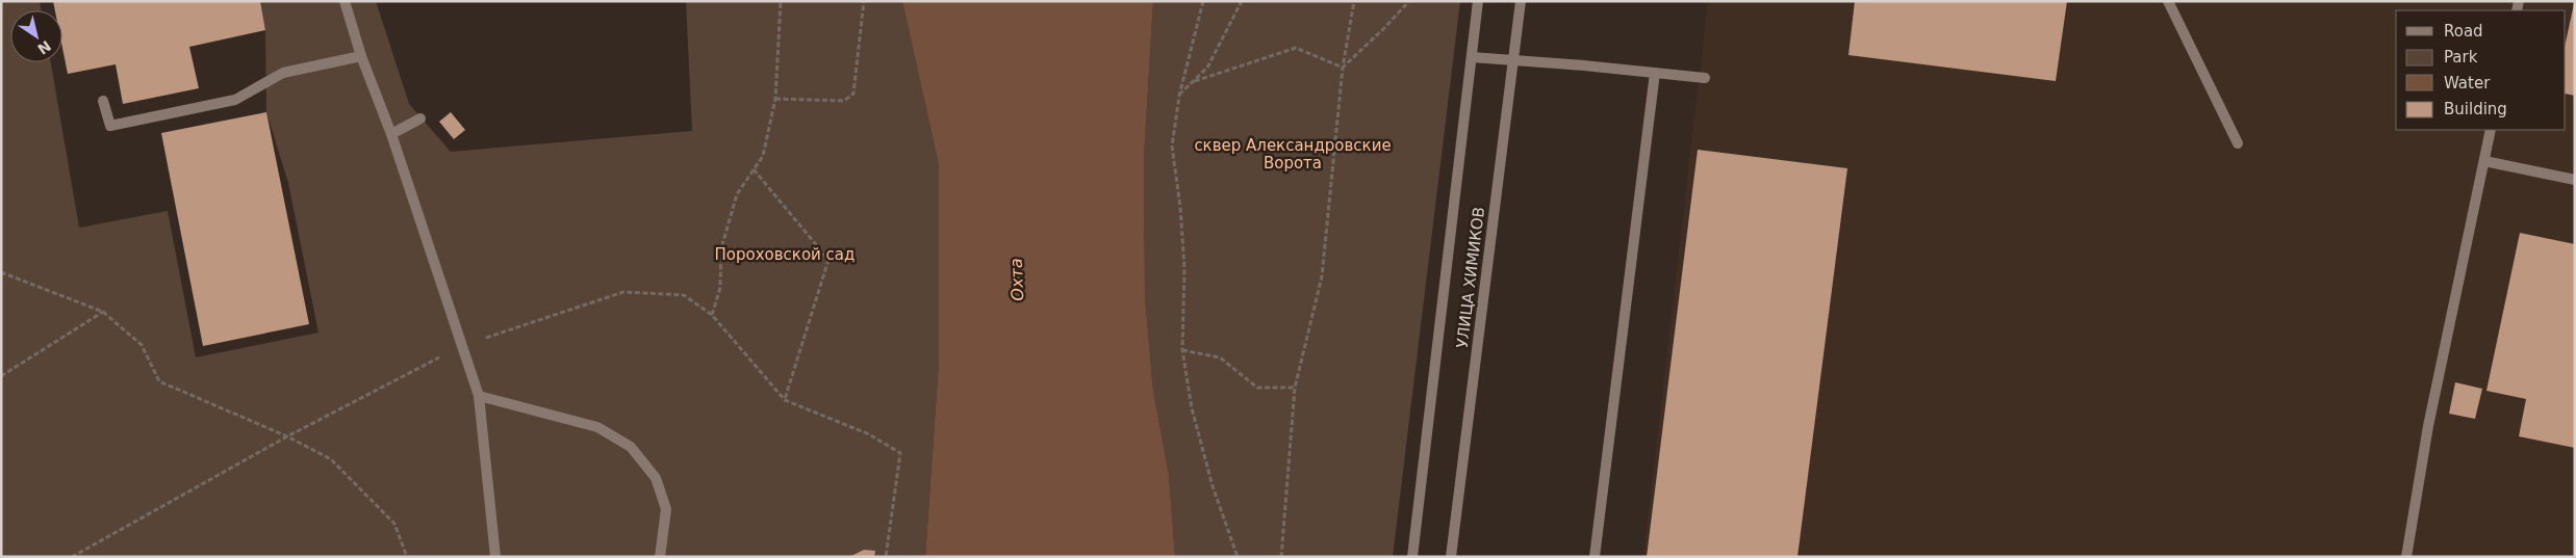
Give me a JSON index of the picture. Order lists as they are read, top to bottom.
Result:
{
  "streets": {
    "street": ["УЛИЦА ХИМИКОВ"]
  },
  "water": ["Охта"],
  "parks": ["сквер Александровские Ворота", "Пороховской сад"],
  "legend": [
    "Road",
    "Park",
    "Water",
    "Building"
  ],
  "north": "bottom right"
}
